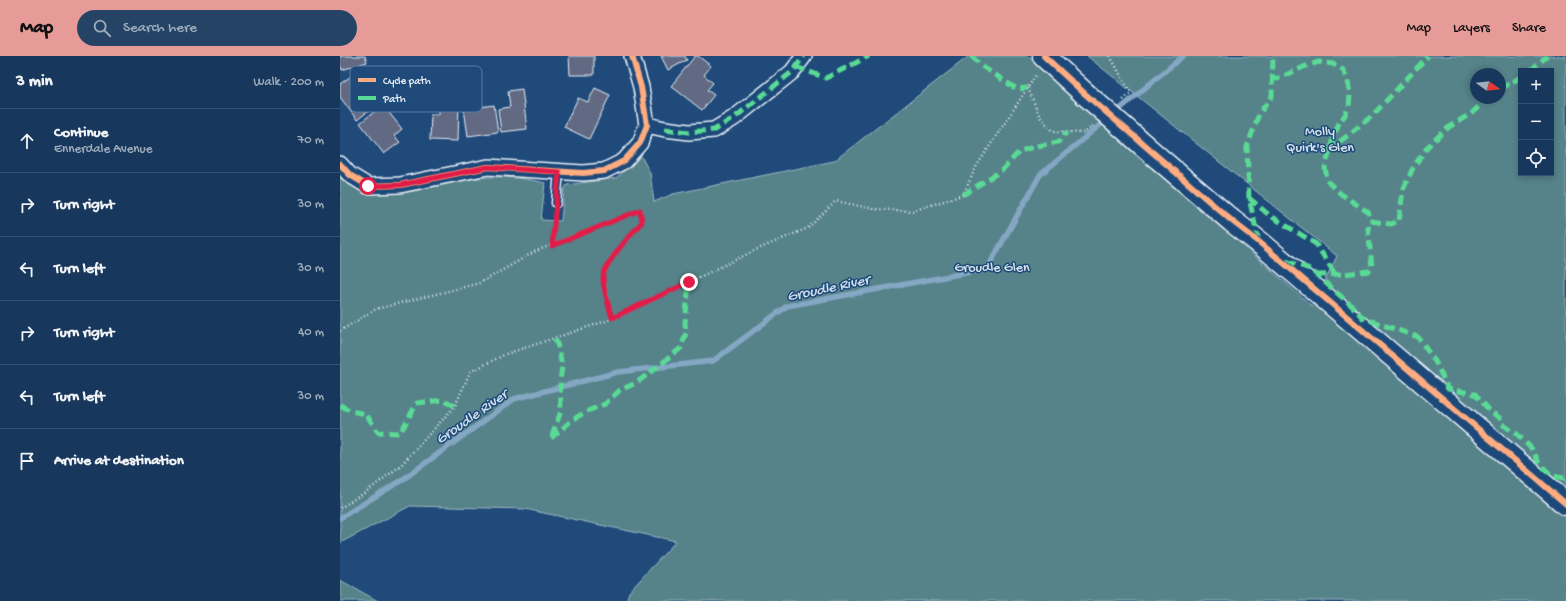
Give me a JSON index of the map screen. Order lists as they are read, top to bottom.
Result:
{
  "water": ["Groudle River"],
  "parks": ["Molly Quirk's Glen", "Groudle Glen"],
  "legend": ["Cycle path", "Path"],
  "north": "right",
  "page": {
    "header": "Map",
    "search": "Search here",
    "nav": ["Map", "Layers", "Share"],
    "heading": ["3 min", "Walk · 200 m"],
    "map_buttons": ["+", "−"],
    "list": [
      ["Continue", "Ennerdale Avenue", "70 m"],
      ["Turn right", "30 m"],
      ["Turn left", "30 m"],
      ["Turn right", "40 m"],
      ["Turn left", "30 m"],
      "Arrive at destination"
    ]
  }
}
